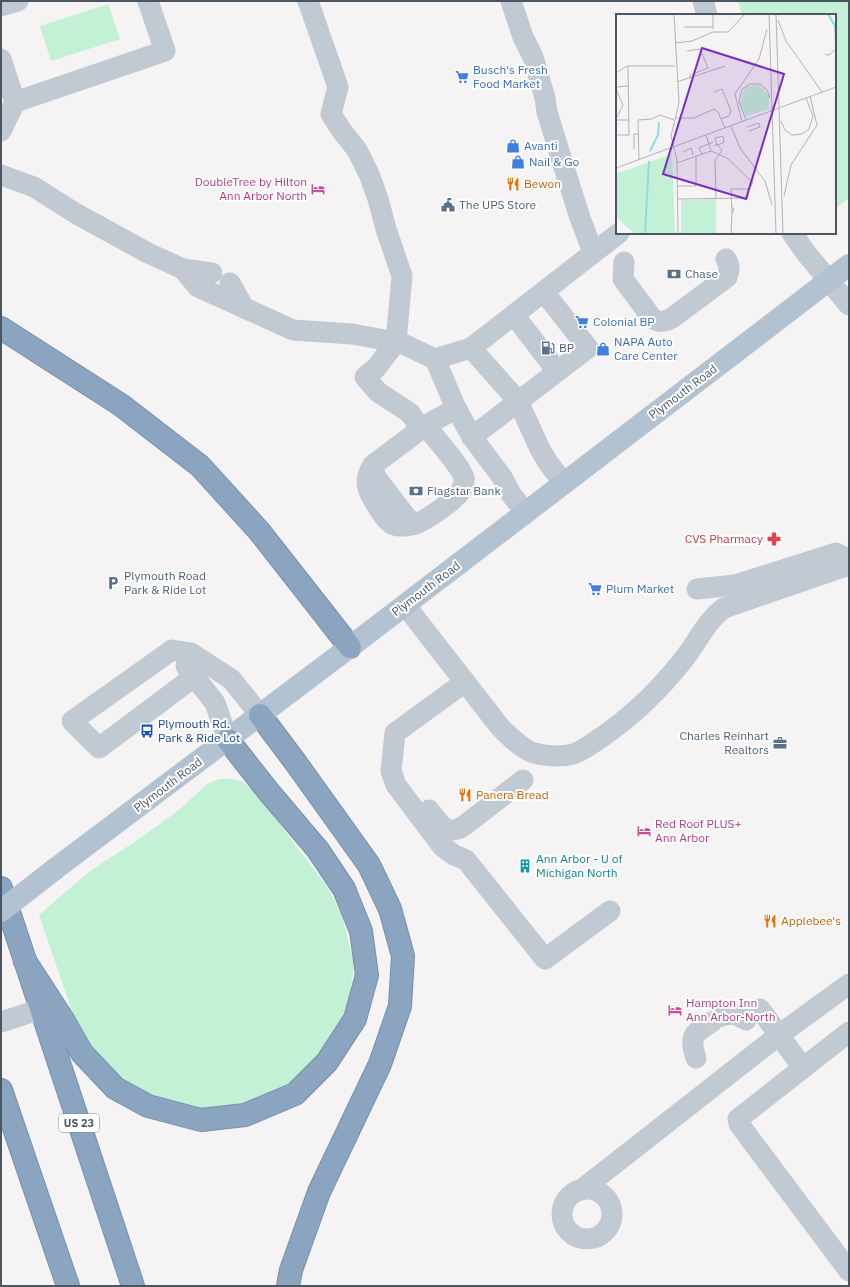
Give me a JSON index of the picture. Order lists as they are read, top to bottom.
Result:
{
  "streets": {
    "highway": ["US 23"],
    "main road": ["Plymouth Road"]
  },
  "places": {
    "supermarket": ["Busch's Fresh Food Market", "Colonial BP", "Plum Market"],
    "shop": ["Avanti", "Nail & Go", "NAPA Auto Care Center"],
    "restaurant": ["Bewon", "Panera Bread", "Applebee's"],
    "hotel": ["DoubleTree by Hilton Ann Arbor North", "Red Roof PLUS+ Ann Arbor", "Hampton Inn Ann Arbor-North"],
    "public building": ["The UPS Store"],
    "bank": ["Chase", "Flagstar Bank"],
    "fuel station": ["BP"],
    "pharmacy": ["CVS Pharmacy"],
    "parking": ["Plymouth Road Park & Ride Lot"],
    "bus stop": ["Plymouth Rd. Park & Ride Lot"],
    "office": ["Charles Reinhart Realtors"],
    "building": ["Ann Arbor - U of Michigan North"]
  }
}
